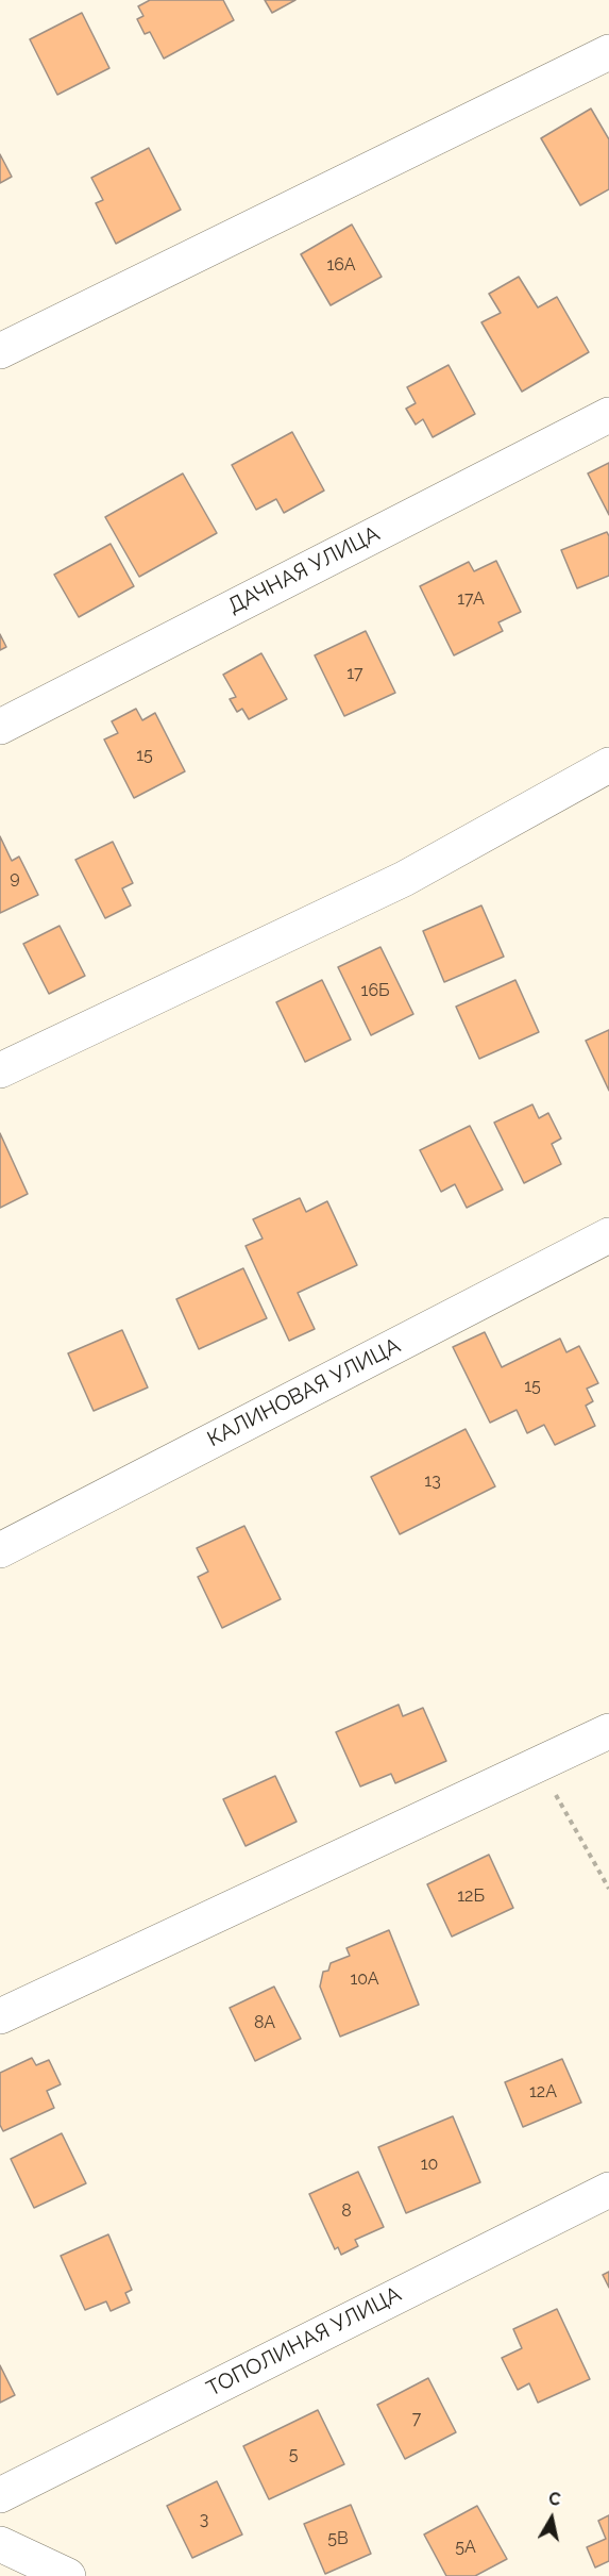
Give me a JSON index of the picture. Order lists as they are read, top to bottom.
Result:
{
  "streets": {
    "street": ["ДАЧНАЯ УЛИЦА", "КАЛИНОВАЯ УЛИЦА", "ТОПОЛИНАЯ УЛИЦА"]
  },
  "house_numbers": [
    "16А",
    "17А",
    "17",
    "15",
    "9",
    "16Б",
    "15",
    "13",
    "12Б",
    "10А",
    "8А",
    "12А",
    "10",
    "8",
    "7",
    "5",
    "3",
    "5В",
    "5А"
  ],
  "north": "top"
}
